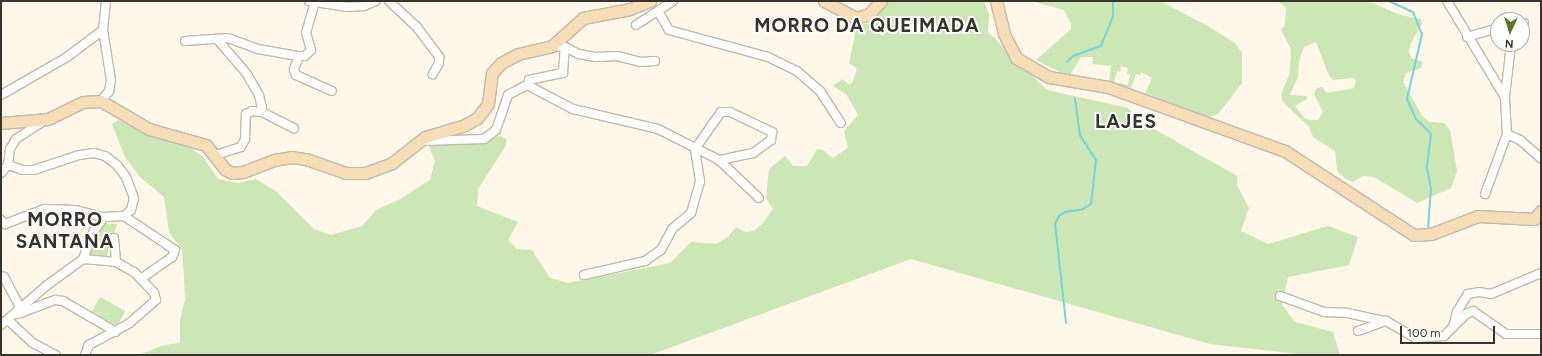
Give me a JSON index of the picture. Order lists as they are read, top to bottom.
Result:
{
  "districts": ["MORRO DA QUEIMADA", "LAJES", "MORRO SANTANA"],
  "scale_bar": "100 m",
  "north": "bottom"
}
